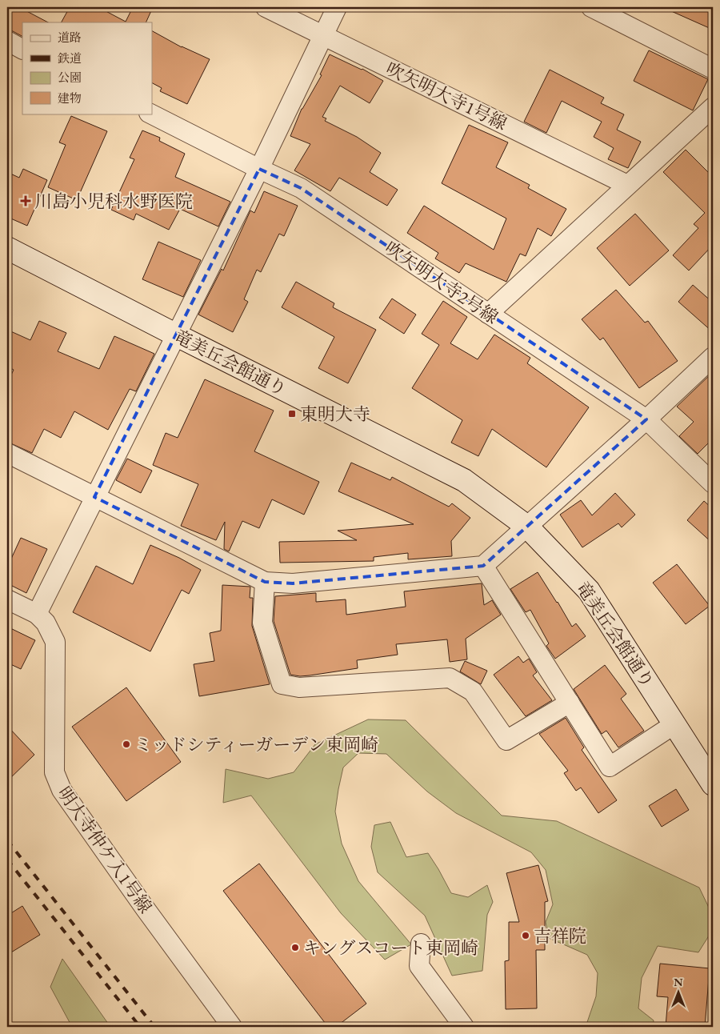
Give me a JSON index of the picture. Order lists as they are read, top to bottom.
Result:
{
  "streets": {
    "street": [
      "吹矢明大寺1号線",
      "吹矢明大寺2号線",
      "竜美丘会館通り",
      "明大寺仲ケ入1号線"
    ]
  },
  "places": {
    "health": ["川島小児科水野医院"],
    "transit": ["東明大寺"],
    "other": ["ミッドシティーガーデン東岡崎", "吉祥院", "キングスコート東岡崎"]
  },
  "legend": [
    "道路",
    "鉄道",
    "公園",
    "建物"
  ],
  "north": "top"
}
